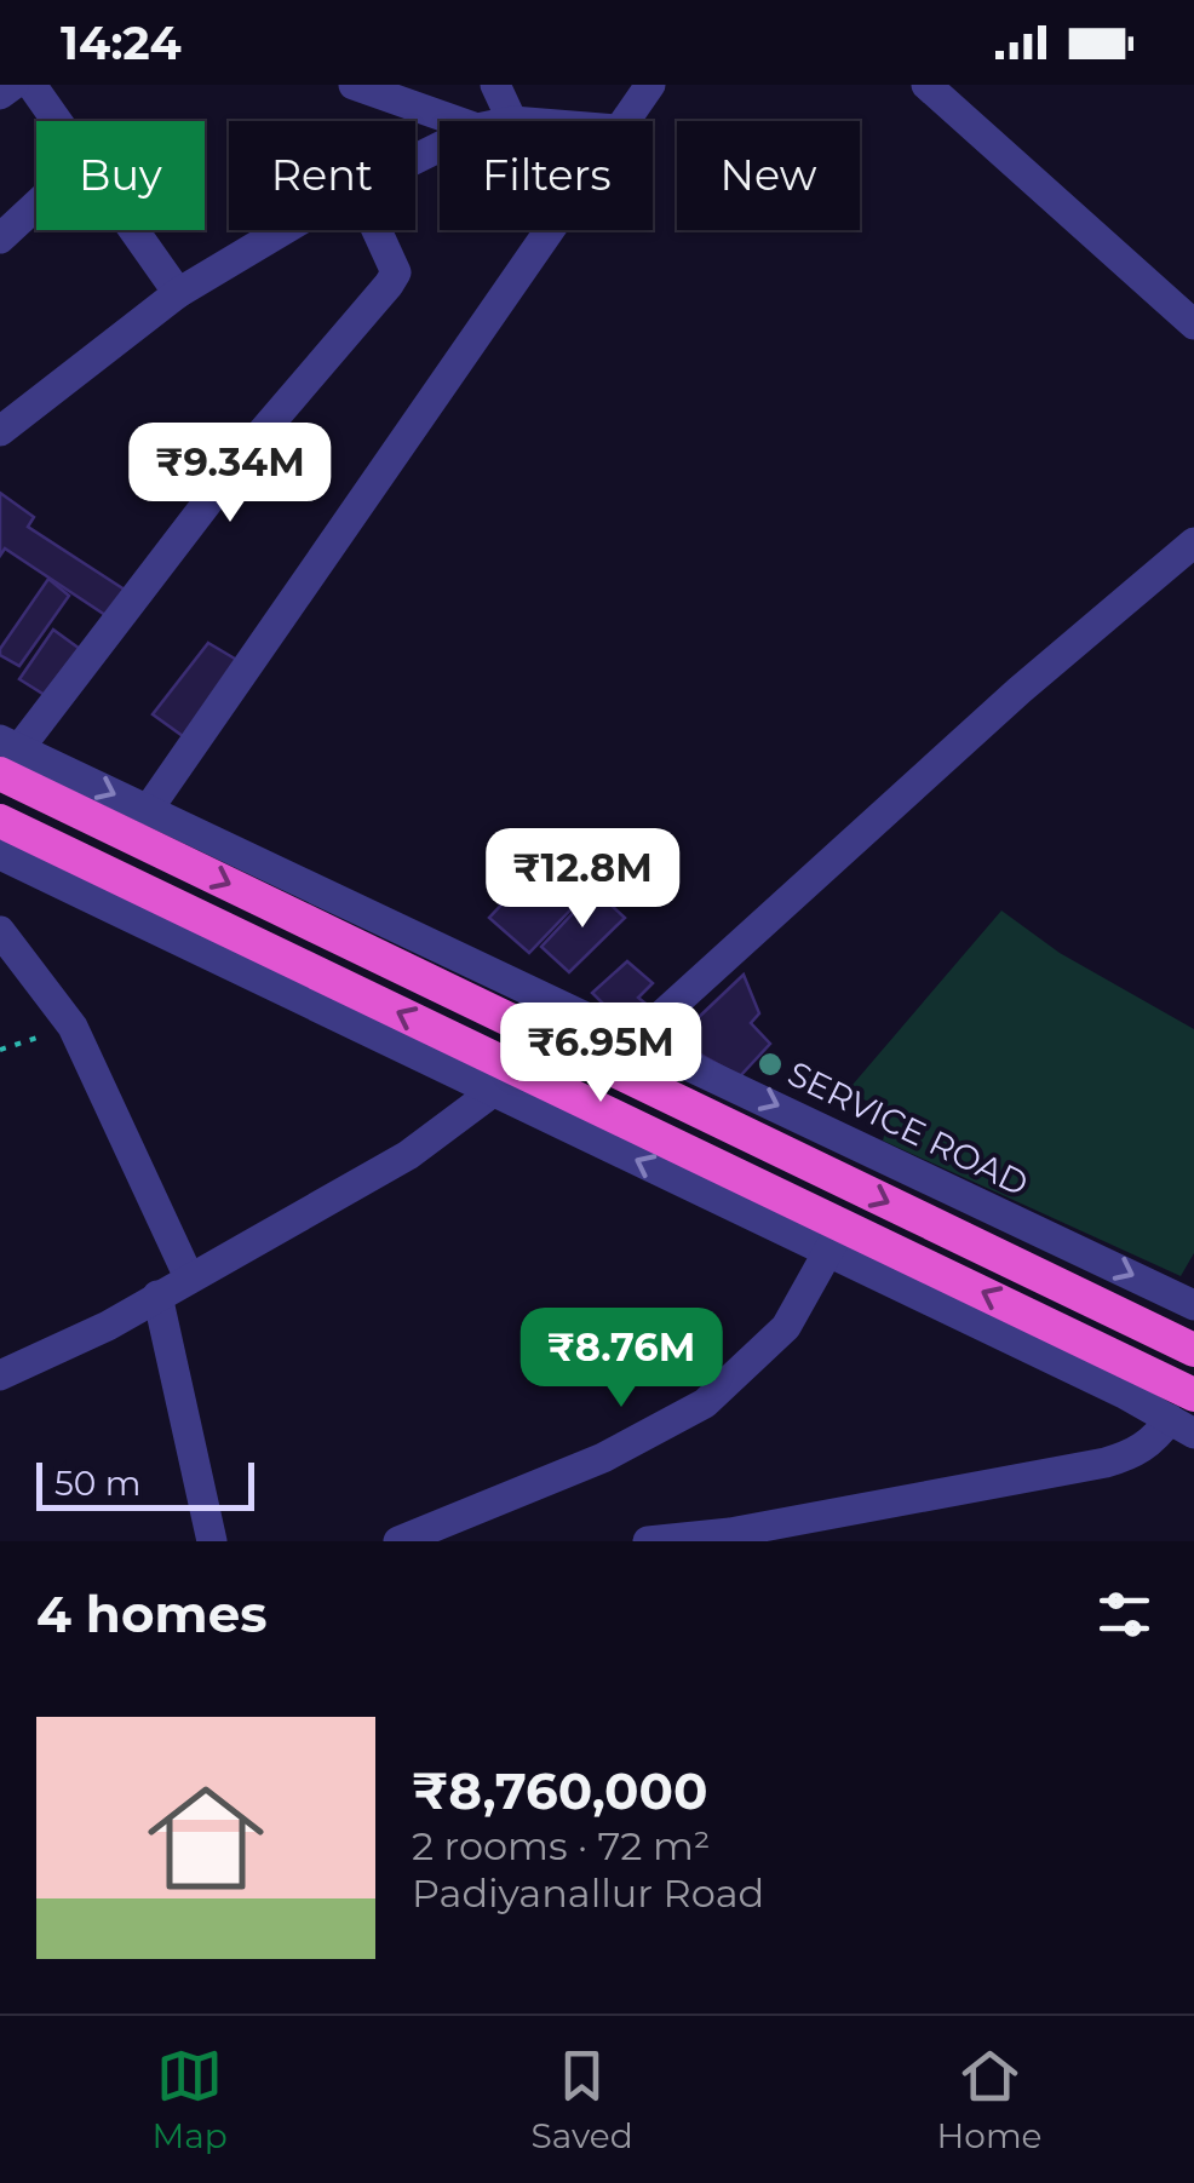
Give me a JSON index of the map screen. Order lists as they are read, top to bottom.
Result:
{
  "streets": {
    "street": ["SERVICE ROAD"]
  },
  "scale_bar": "50 m",
  "page": {
    "status": "14:24",
    "chip": [
      "Buy",
      "Rent",
      "Filters",
      "New"
    ],
    "price": [
      "₹9.34M",
      "₹12.8M",
      "₹6.95M",
      "₹8.76M"
    ],
    "scale": "50 m",
    "heading": "4 homes",
    "list": [
      {
        "name": "₹8,760,000",
        "note": "2 rooms · 72 m² · Padiyanallur Road"
      }
    ],
    "tabs": ["Map", "Saved", "Home"]
  }
}
